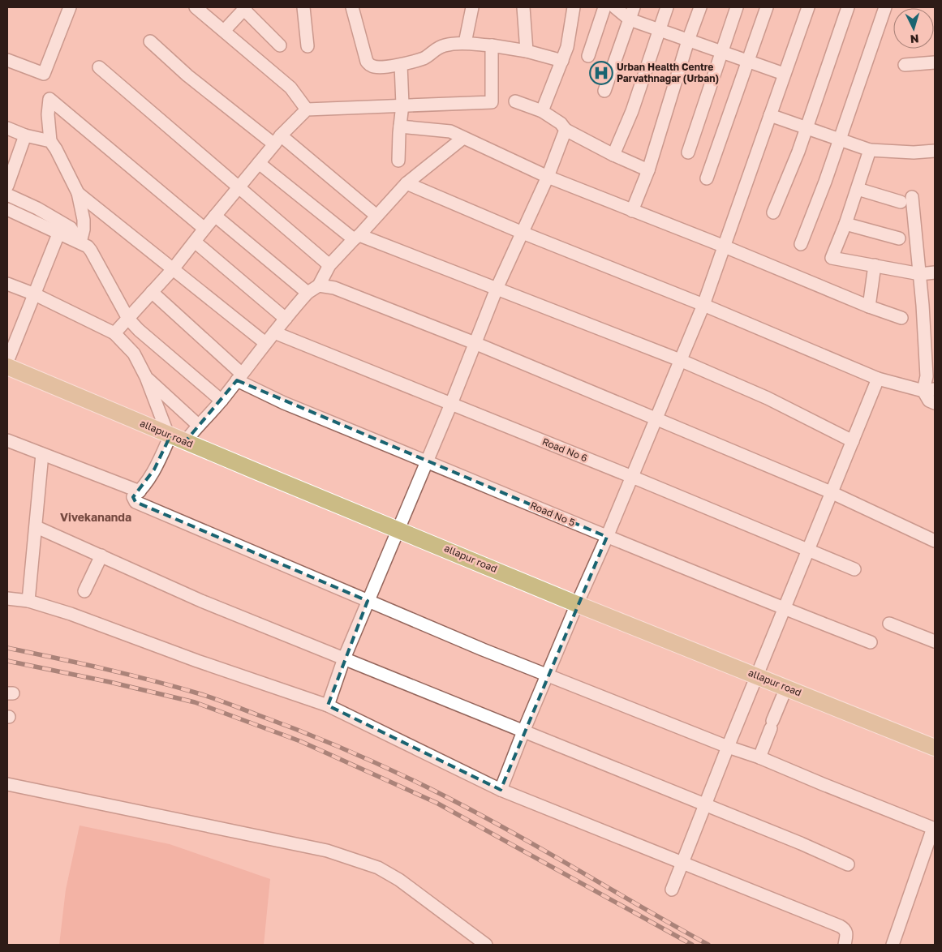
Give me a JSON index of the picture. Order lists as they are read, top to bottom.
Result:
{
  "streets": {
    "main road": ["allapur road"],
    "street": ["Road No 6", "Road No 5"]
  },
  "districts": ["Vivekananda"],
  "places": {
    "hospital": ["Urban Health Centre Parvathnagar (Urban)"]
  },
  "north": "bottom"
}
